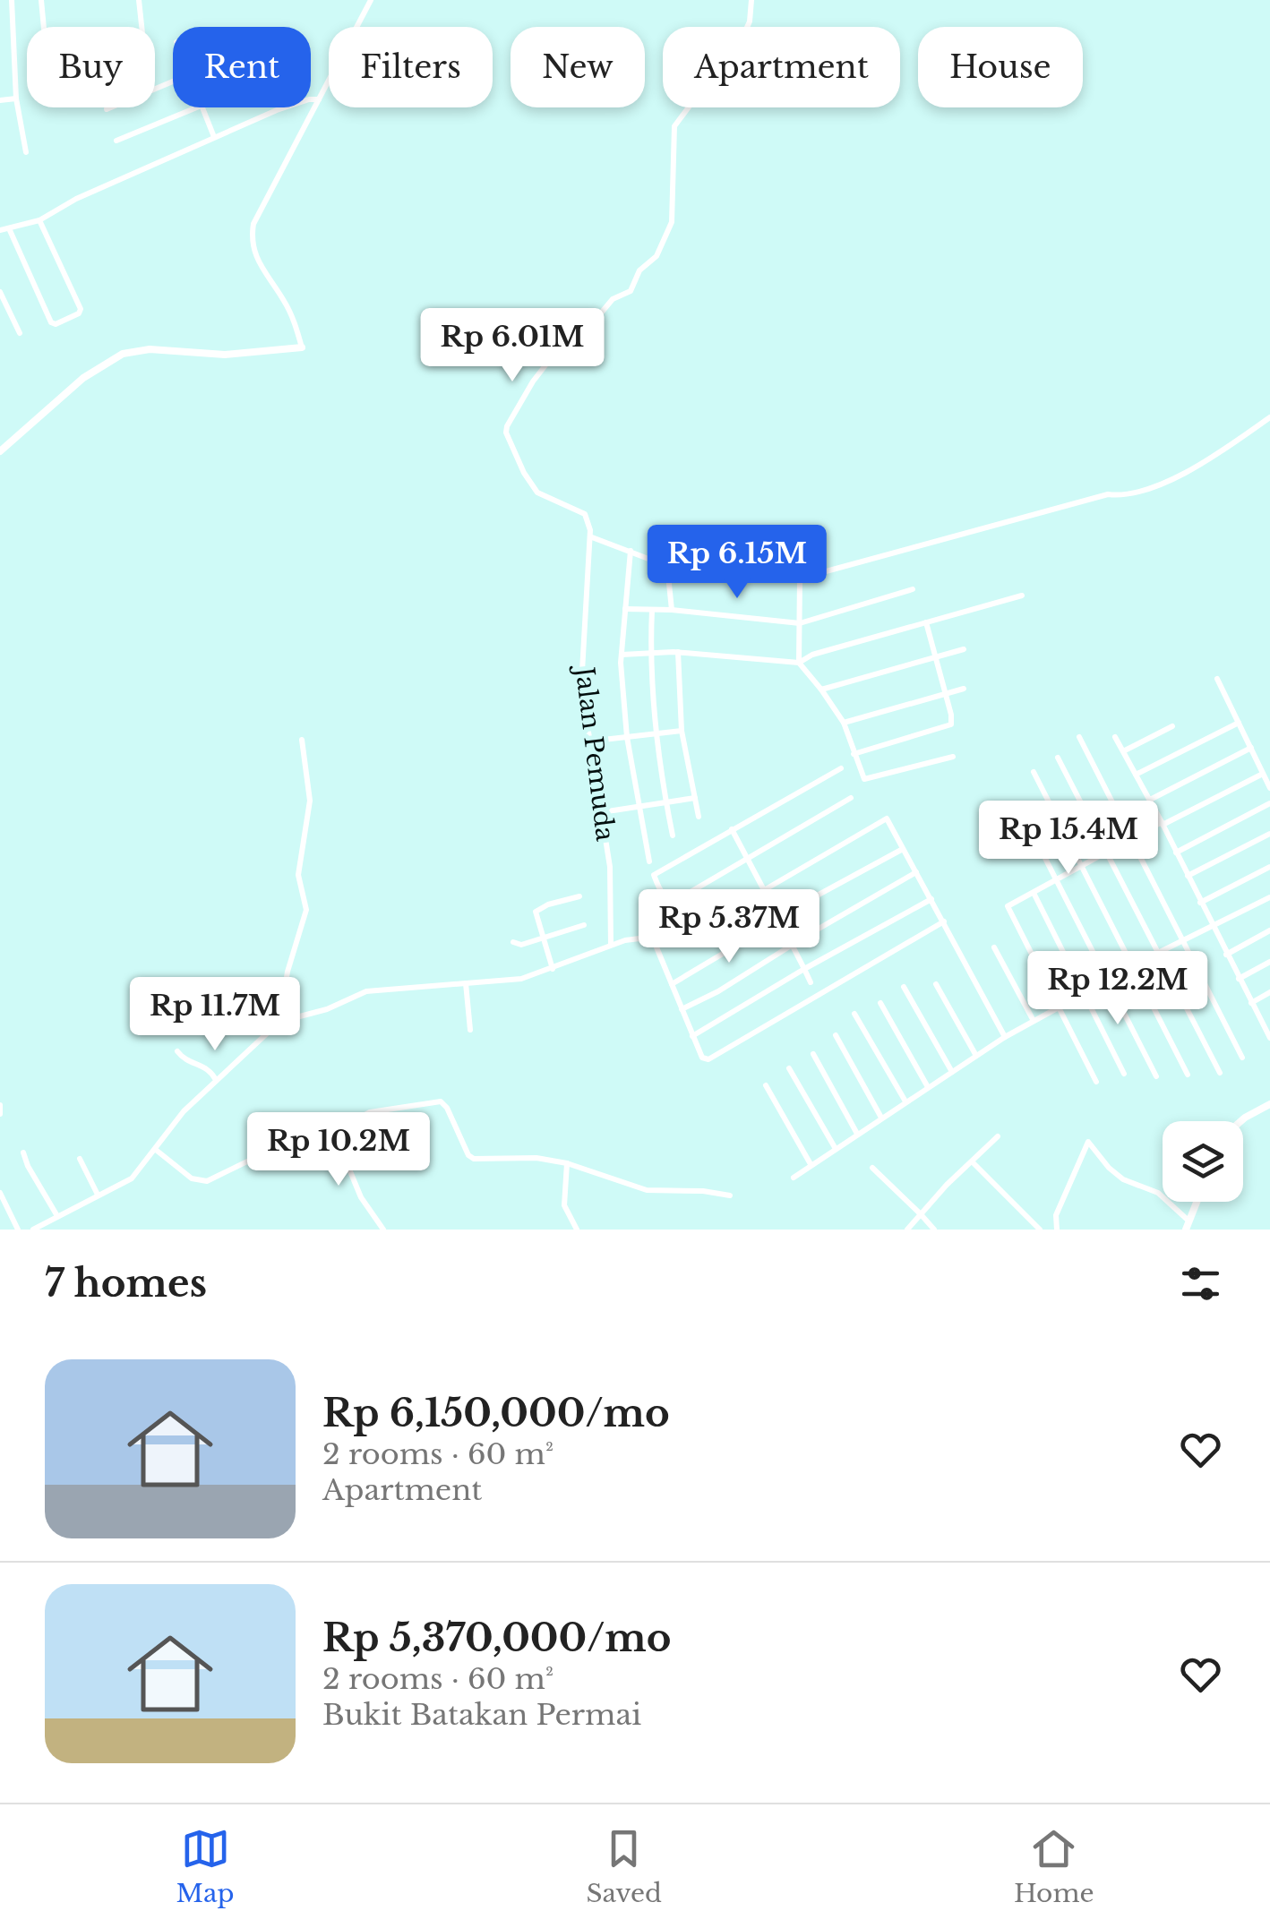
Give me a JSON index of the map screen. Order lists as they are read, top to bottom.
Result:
{
  "streets": {
    "street": ["Jalan Pemuda"]
  },
  "page": {
    "chip": [
      "Buy",
      "Rent",
      "Filters",
      "New",
      "Apartment",
      "House"
    ],
    "price": [
      "Rp 6.01M",
      "Rp 6.15M",
      "Rp 15.4M",
      "Rp 5.37M",
      "Rp 12.2M",
      "Rp 11.7M",
      "Rp 10.2M"
    ],
    "heading": "7 homes",
    "list": [
      {
        "name": "Rp 6,150,000/mo",
        "note": "2 rooms · 60 m² · Apartment"
      },
      {
        "name": "Rp 5,370,000/mo",
        "note": "2 rooms · 60 m² · Bukit Batakan Permai"
      }
    ],
    "tabs": ["Map", "Saved", "Home"]
  }
}
